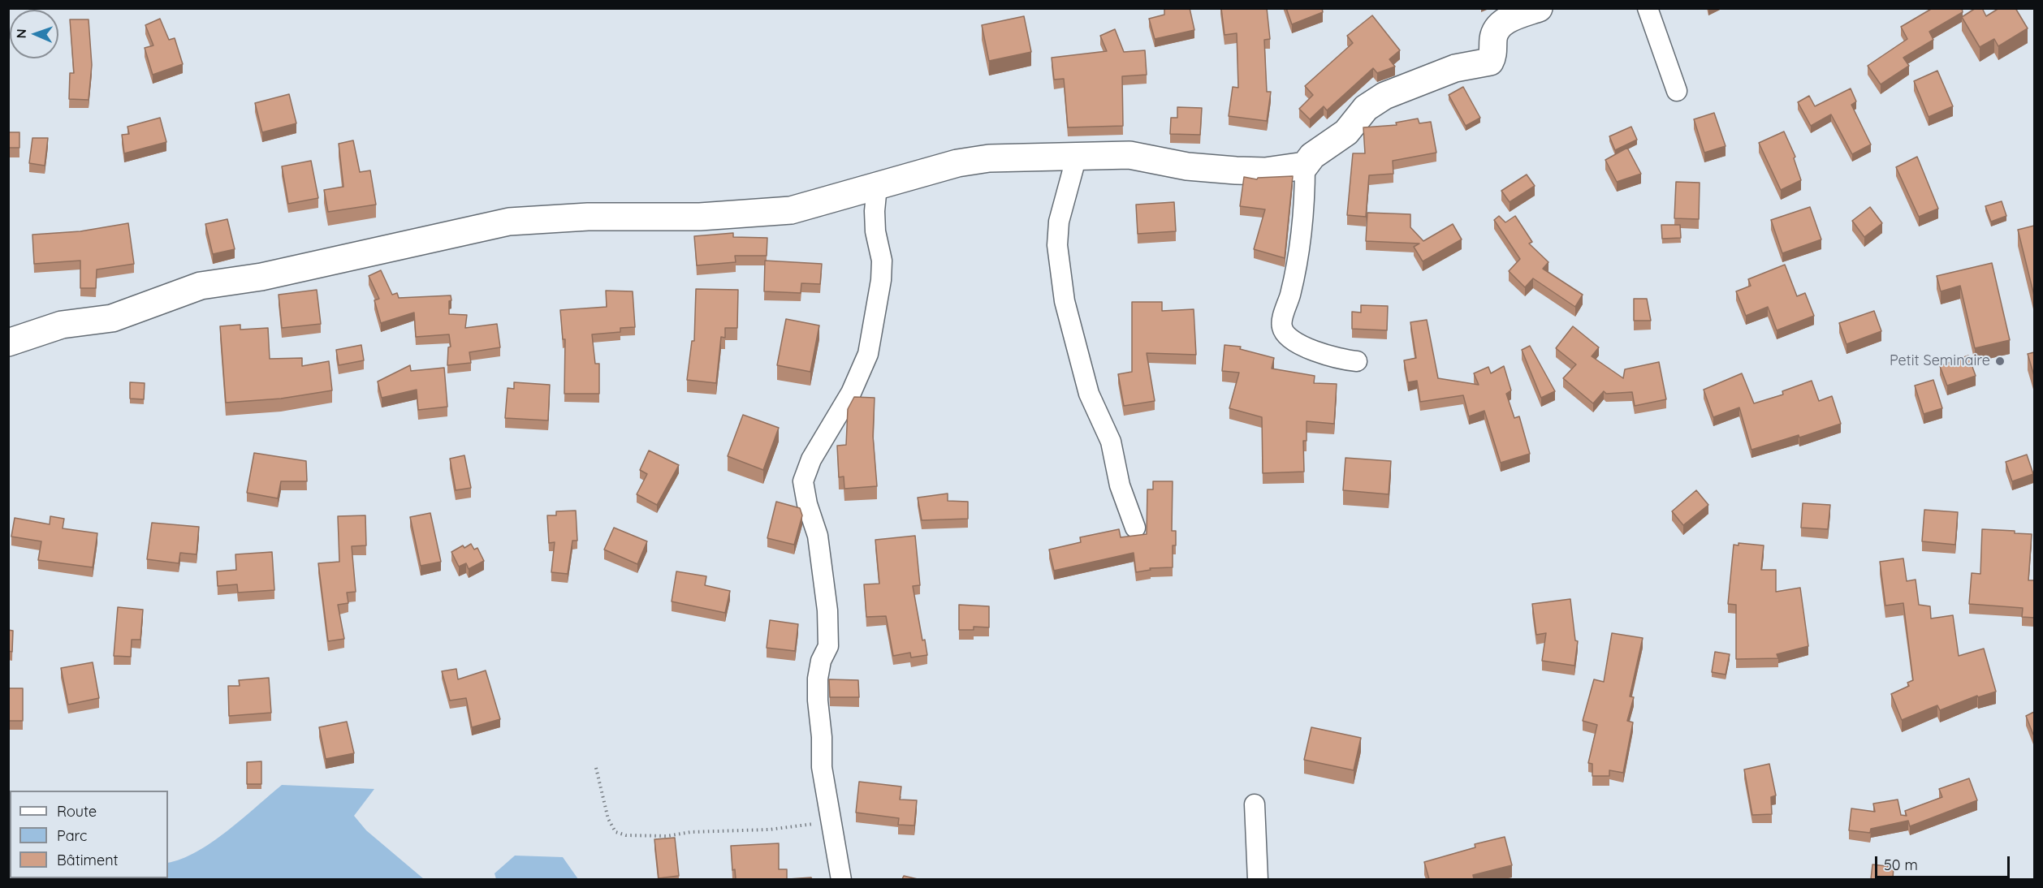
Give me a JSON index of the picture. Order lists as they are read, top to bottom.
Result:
{
  "places": ["Petit Seminaire"],
  "legend": ["Route", "Parc", "Bâtiment"],
  "scale_bar": "50 m",
  "north": "left"
}
